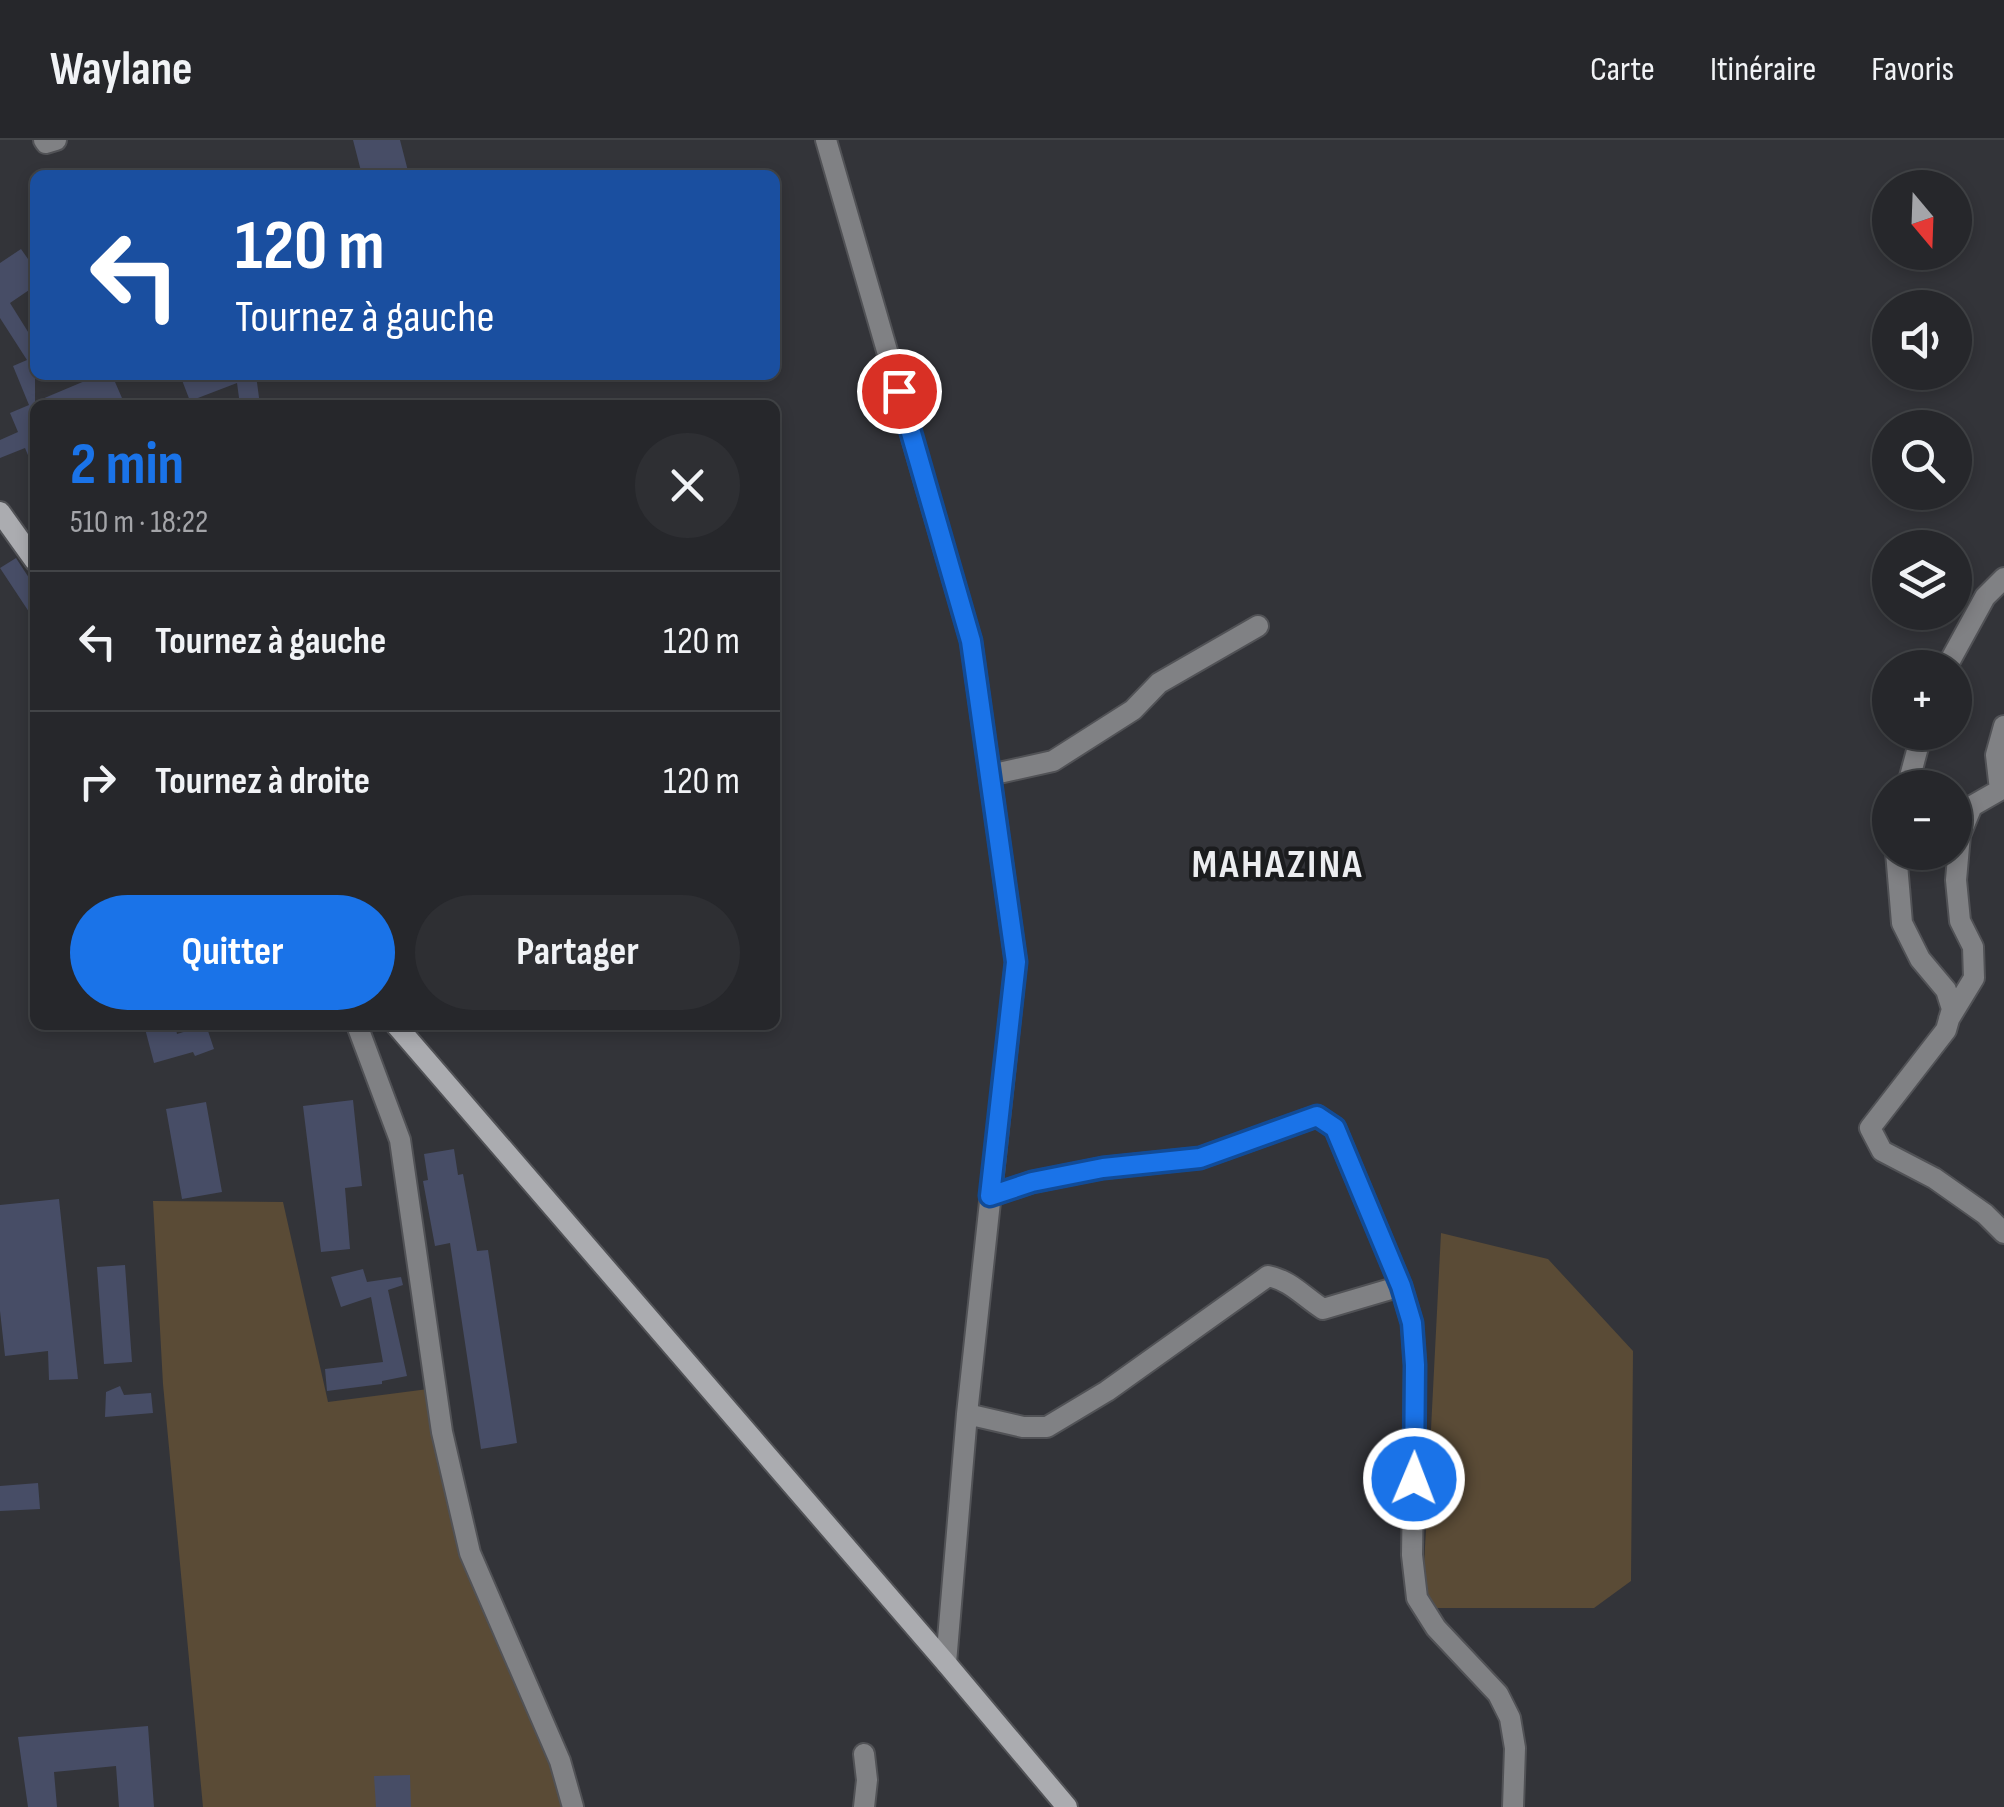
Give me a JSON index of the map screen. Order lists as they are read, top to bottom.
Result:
{
  "districts": ["MAHAZINA"],
  "north": "bottom",
  "page": {
    "header": "Waylane",
    "nav": ["Carte", "Itinéraire", "Favoris"],
    "map_buttons": ["+", "−"],
    "turn": ["120 m", "Tournez à gauche"],
    "heading": ["2 min", "510 m · 18:22"],
    "list": [
      {
        "name": "Tournez à gauche",
        "value": "120 m"
      },
      {
        "name": "Tournez à droite",
        "value": "120 m"
      }
    ],
    "buttons": ["Quitter", "Partager"]
  }
}
